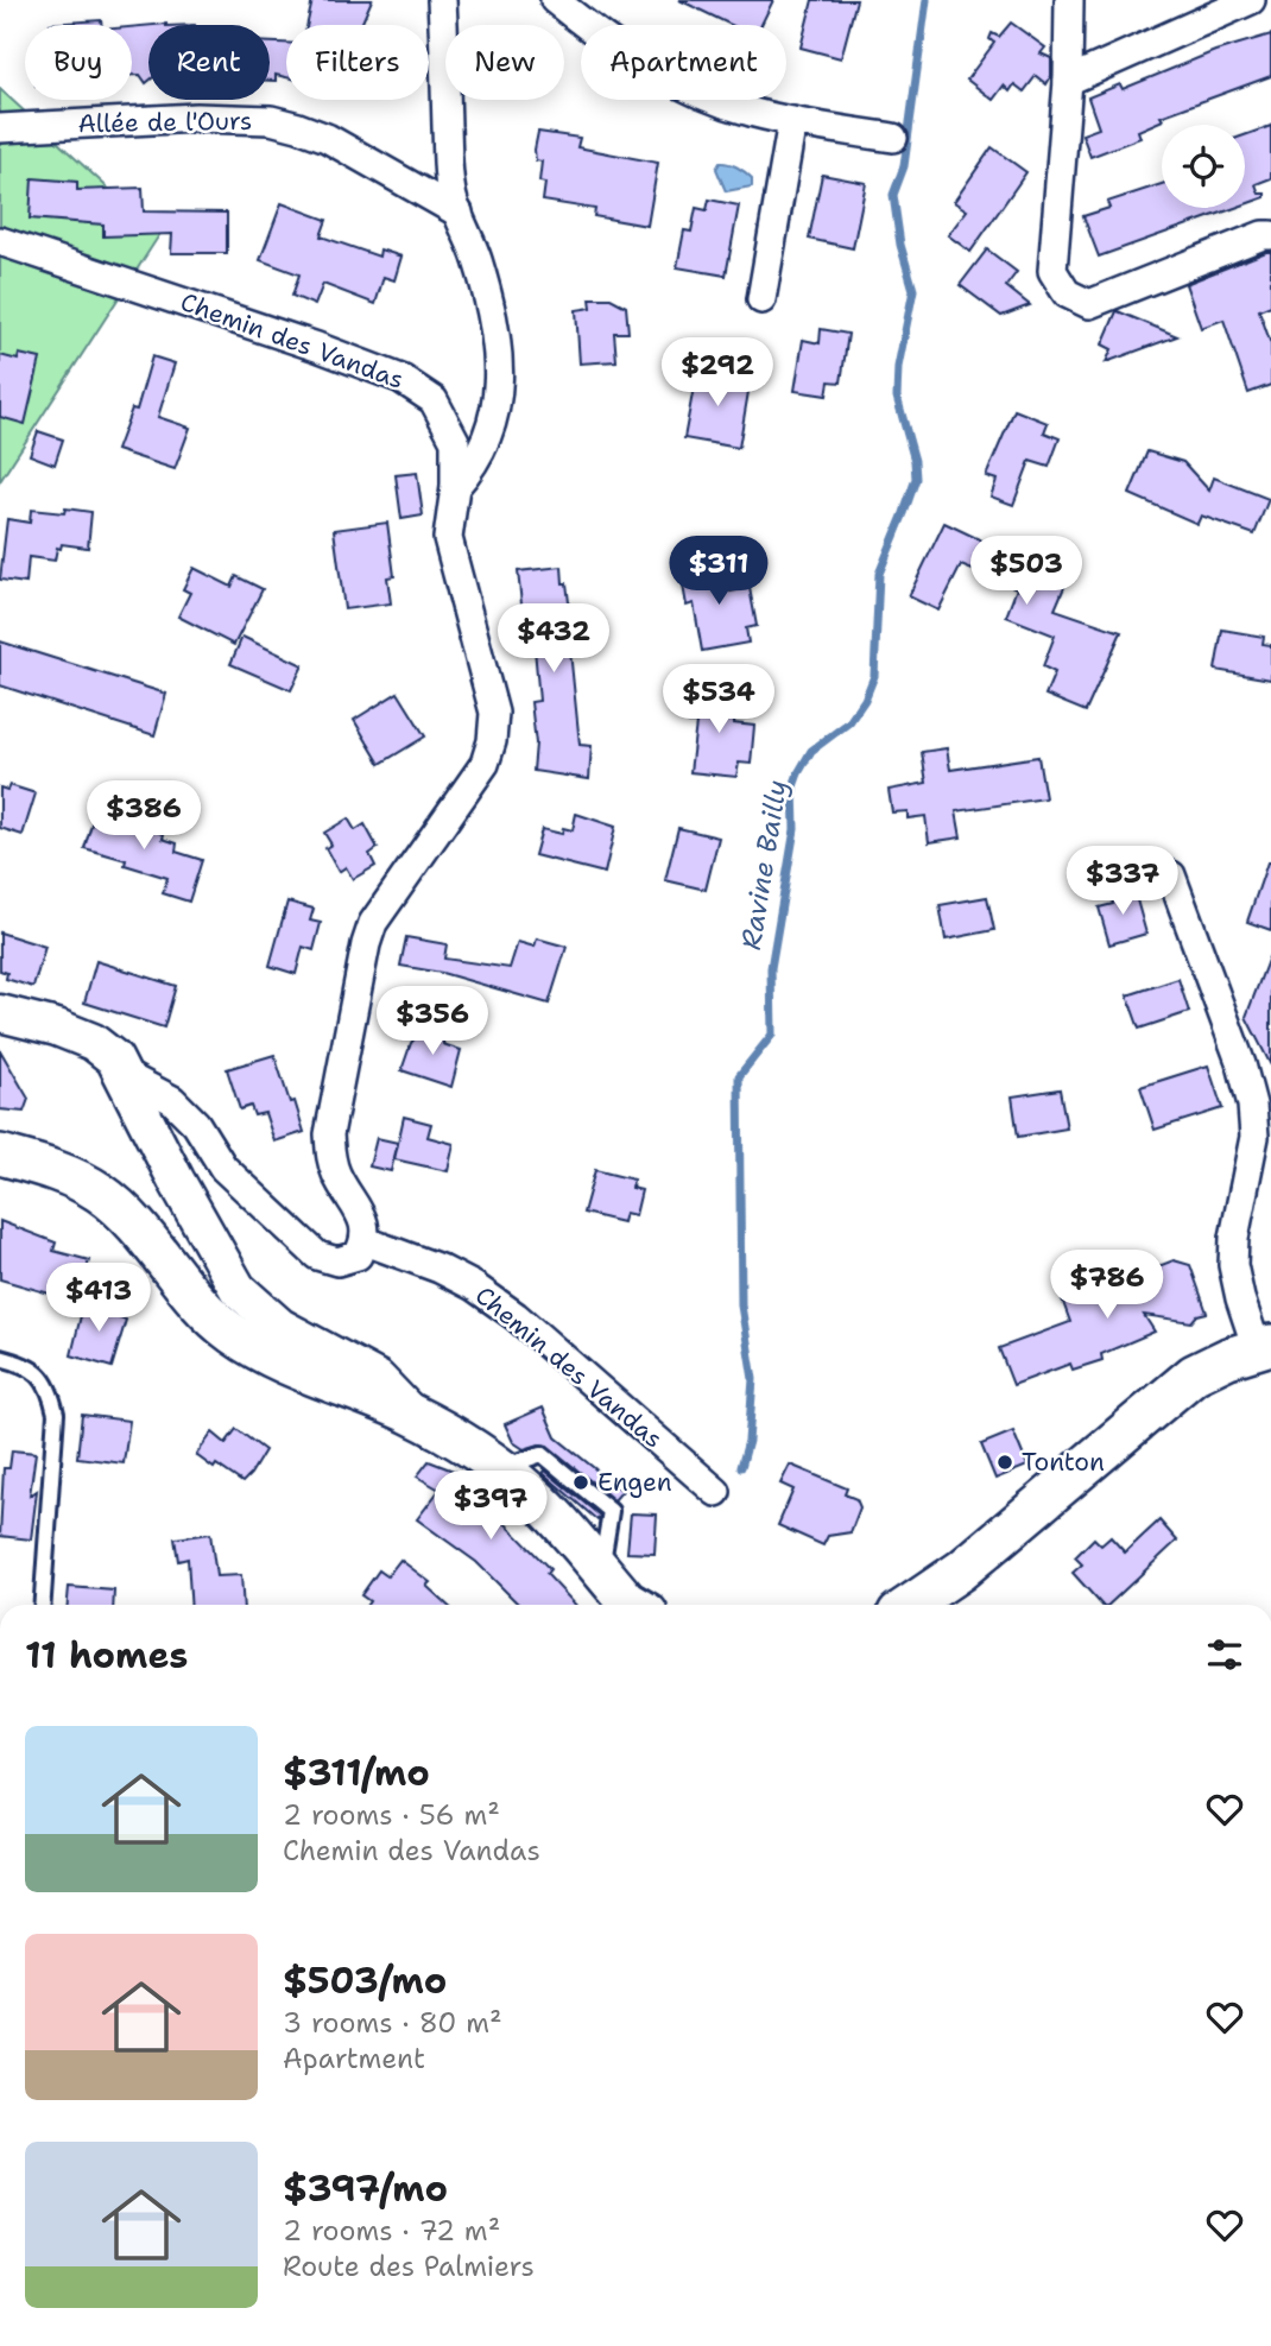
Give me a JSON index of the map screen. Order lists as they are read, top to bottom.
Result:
{
  "streets": {
    "street": ["Allée de l'Ours", "Chemin des Vandas"]
  },
  "water": ["Ravine Bailly"],
  "places": ["Tonton", "Engen"],
  "page": {
    "chip": [
      "Buy",
      "Rent",
      "Filters",
      "New",
      "Apartment"
    ],
    "price": [
      "$292",
      "$311",
      "$503",
      "$432",
      "$534",
      "$386",
      "$337",
      "$356",
      "$786",
      "$413",
      "$397"
    ],
    "heading": "11 homes",
    "list": [
      {
        "name": "$311/mo",
        "note": "2 rooms · 56 m² · Chemin des Vandas"
      },
      {
        "name": "$503/mo",
        "note": "3 rooms · 80 m² · Apartment"
      },
      {
        "name": "$397/mo",
        "note": "2 rooms · 72 m² · Route des Palmiers"
      }
    ]
  }
}
